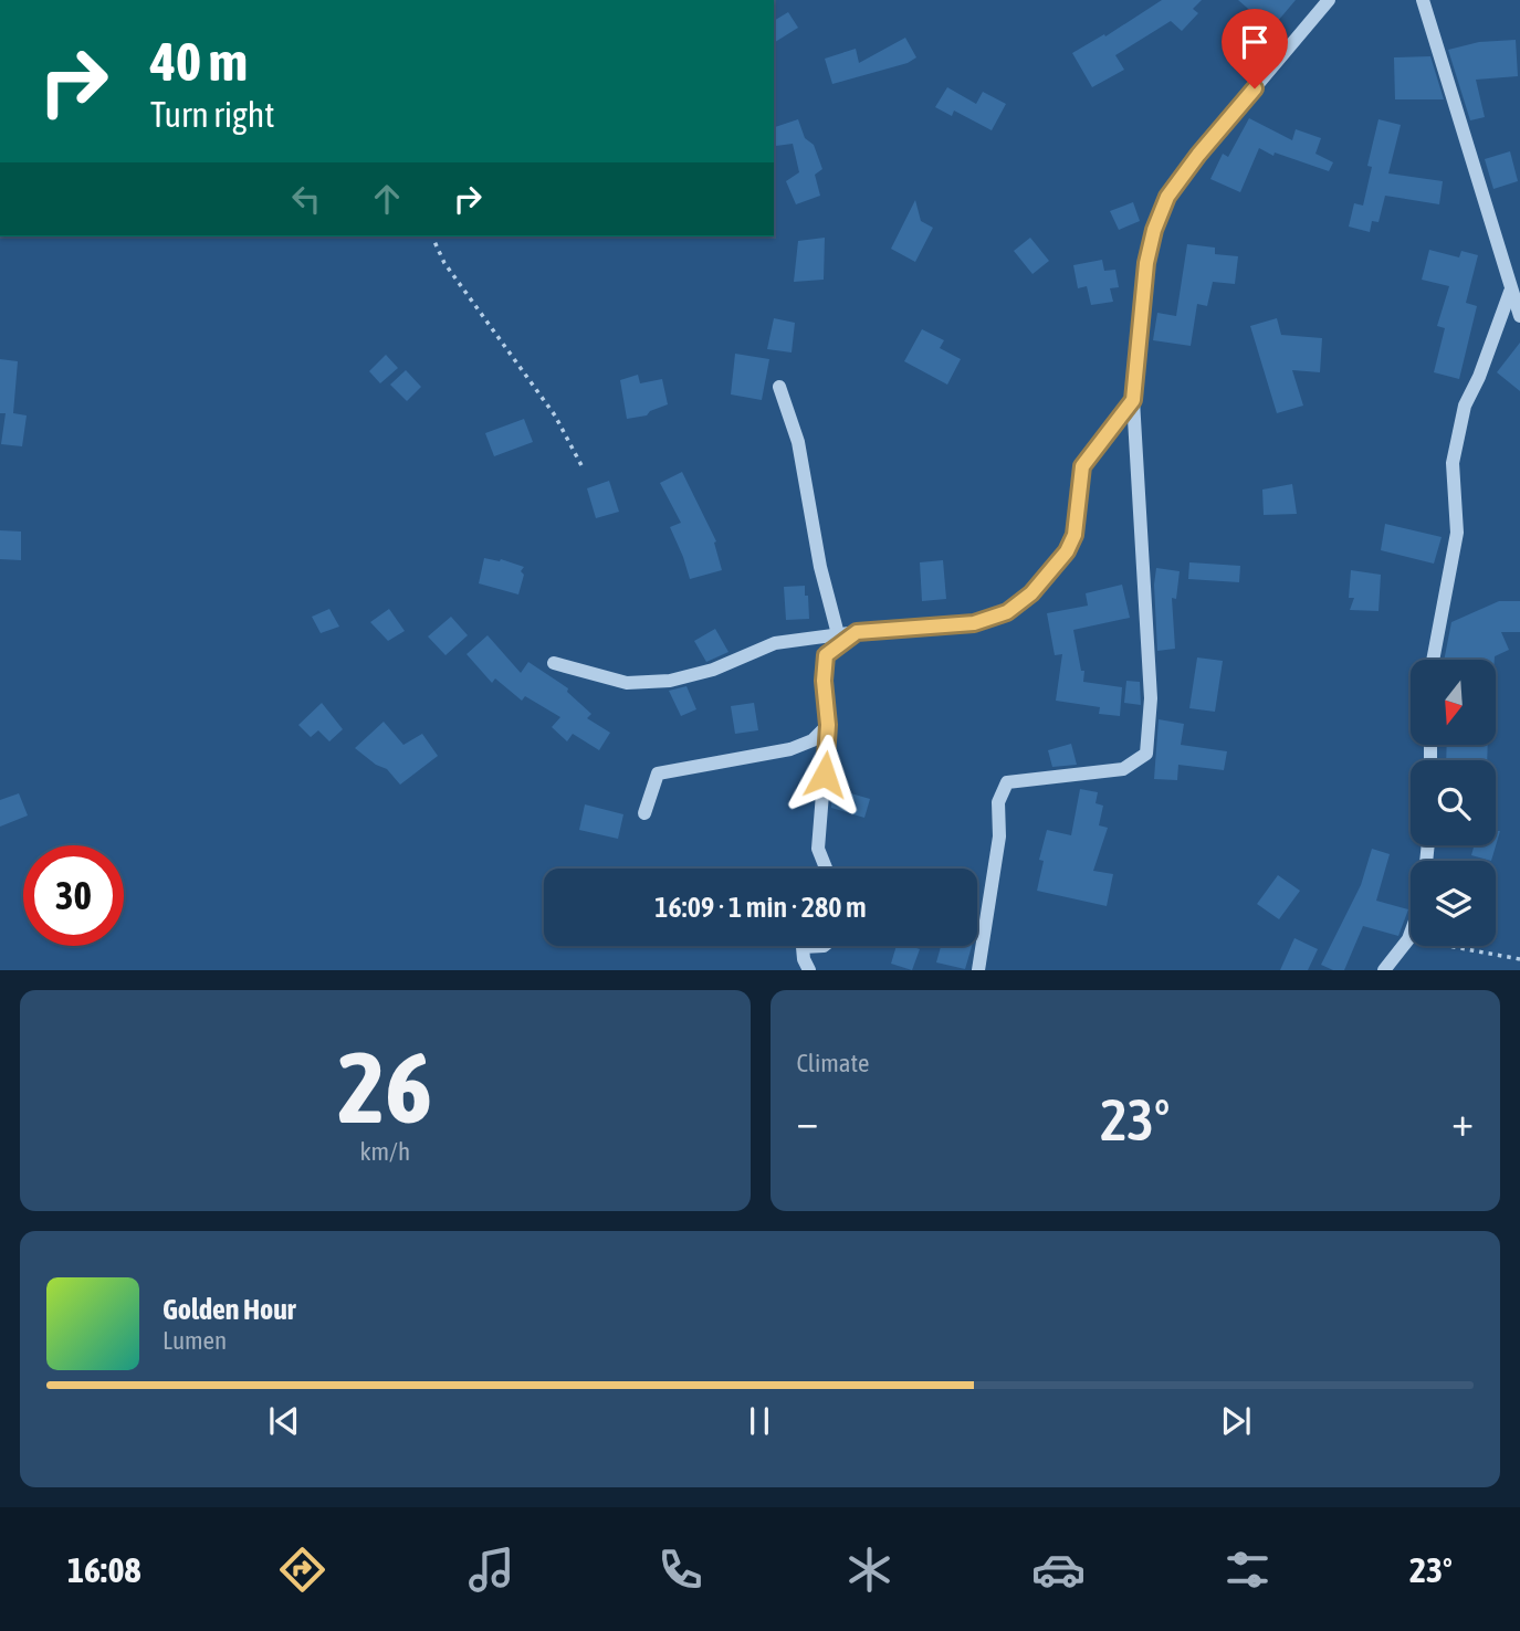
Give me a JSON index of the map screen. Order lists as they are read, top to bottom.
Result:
{
  "north": "bottom",
  "page": {
    "turn": ["40 m", "Turn right"],
    "limit": "30",
    "trip": "16:09 · 1 min · 280 m",
    "tile": [
      ["26", "km/h"],
      "Climate"
    ],
    "heat": ["−", "23°", "+"],
    "song": ["Golden Hour", "Lumen"],
    "tabs": ["16:08", "23°"]
  }
}
